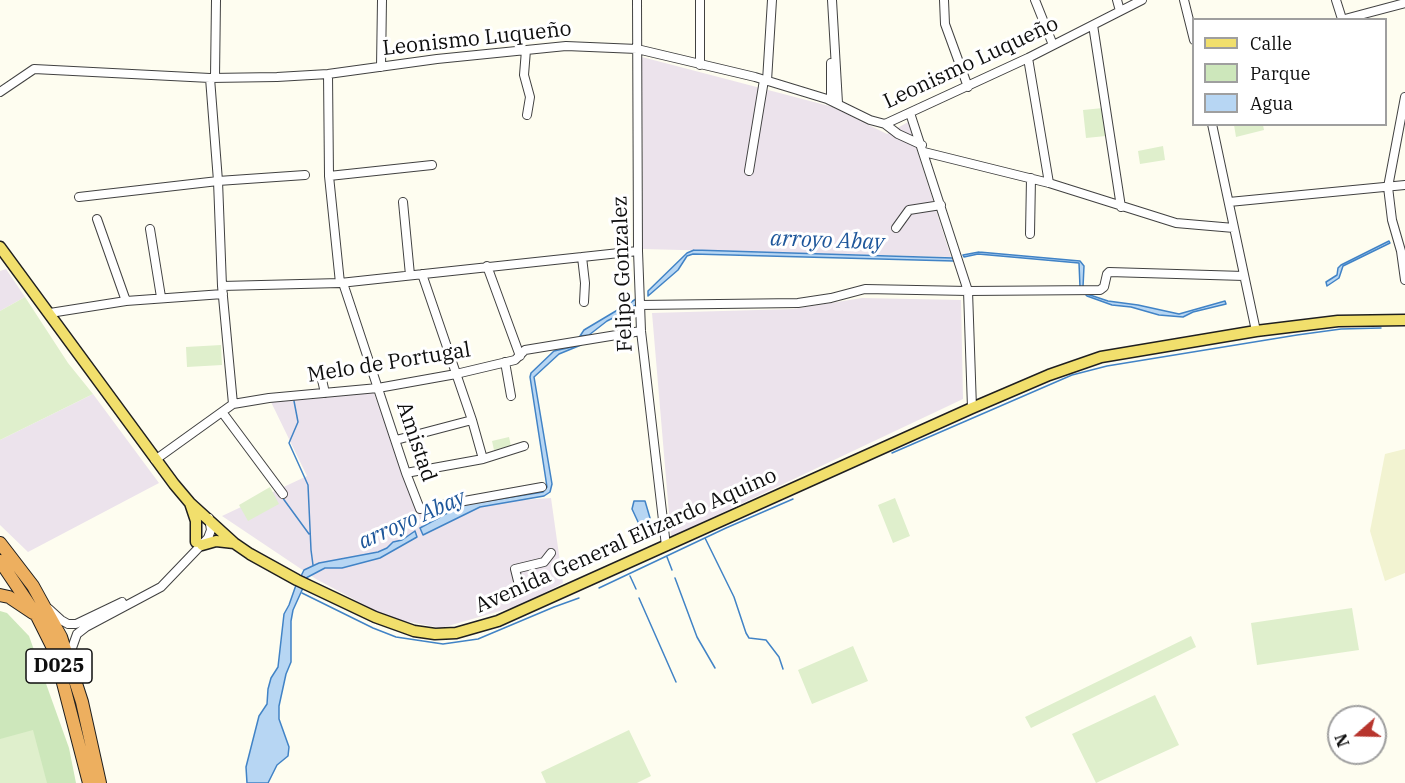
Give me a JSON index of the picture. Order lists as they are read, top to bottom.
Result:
{
  "streets": {
    "highway": ["D025"],
    "main road": ["Avenida General Elizardo Aquino"],
    "street": [
      "Leonismo Luqueño",
      "Felipe Gonzalez",
      "Melo de Portugal",
      "Amistad"
    ]
  },
  "crossings": [
    ["Leonismo Luqueño", "Felipe Gonzalez"],
    ["Leonismo Luqueño", "Amistad"],
    ["Felipe Gonzalez", "Melo de Portugal"],
    ["Felipe Gonzalez", "Avenida General Elizardo Aquino"],
    ["Melo de Portugal", "Amistad"],
    ["Melo de Portugal", "Avenida General Elizardo Aquino"]
  ],
  "water": ["arroyo Abay"],
  "legend": ["Calle", "Parque", "Agua"],
  "north": "left"
}
